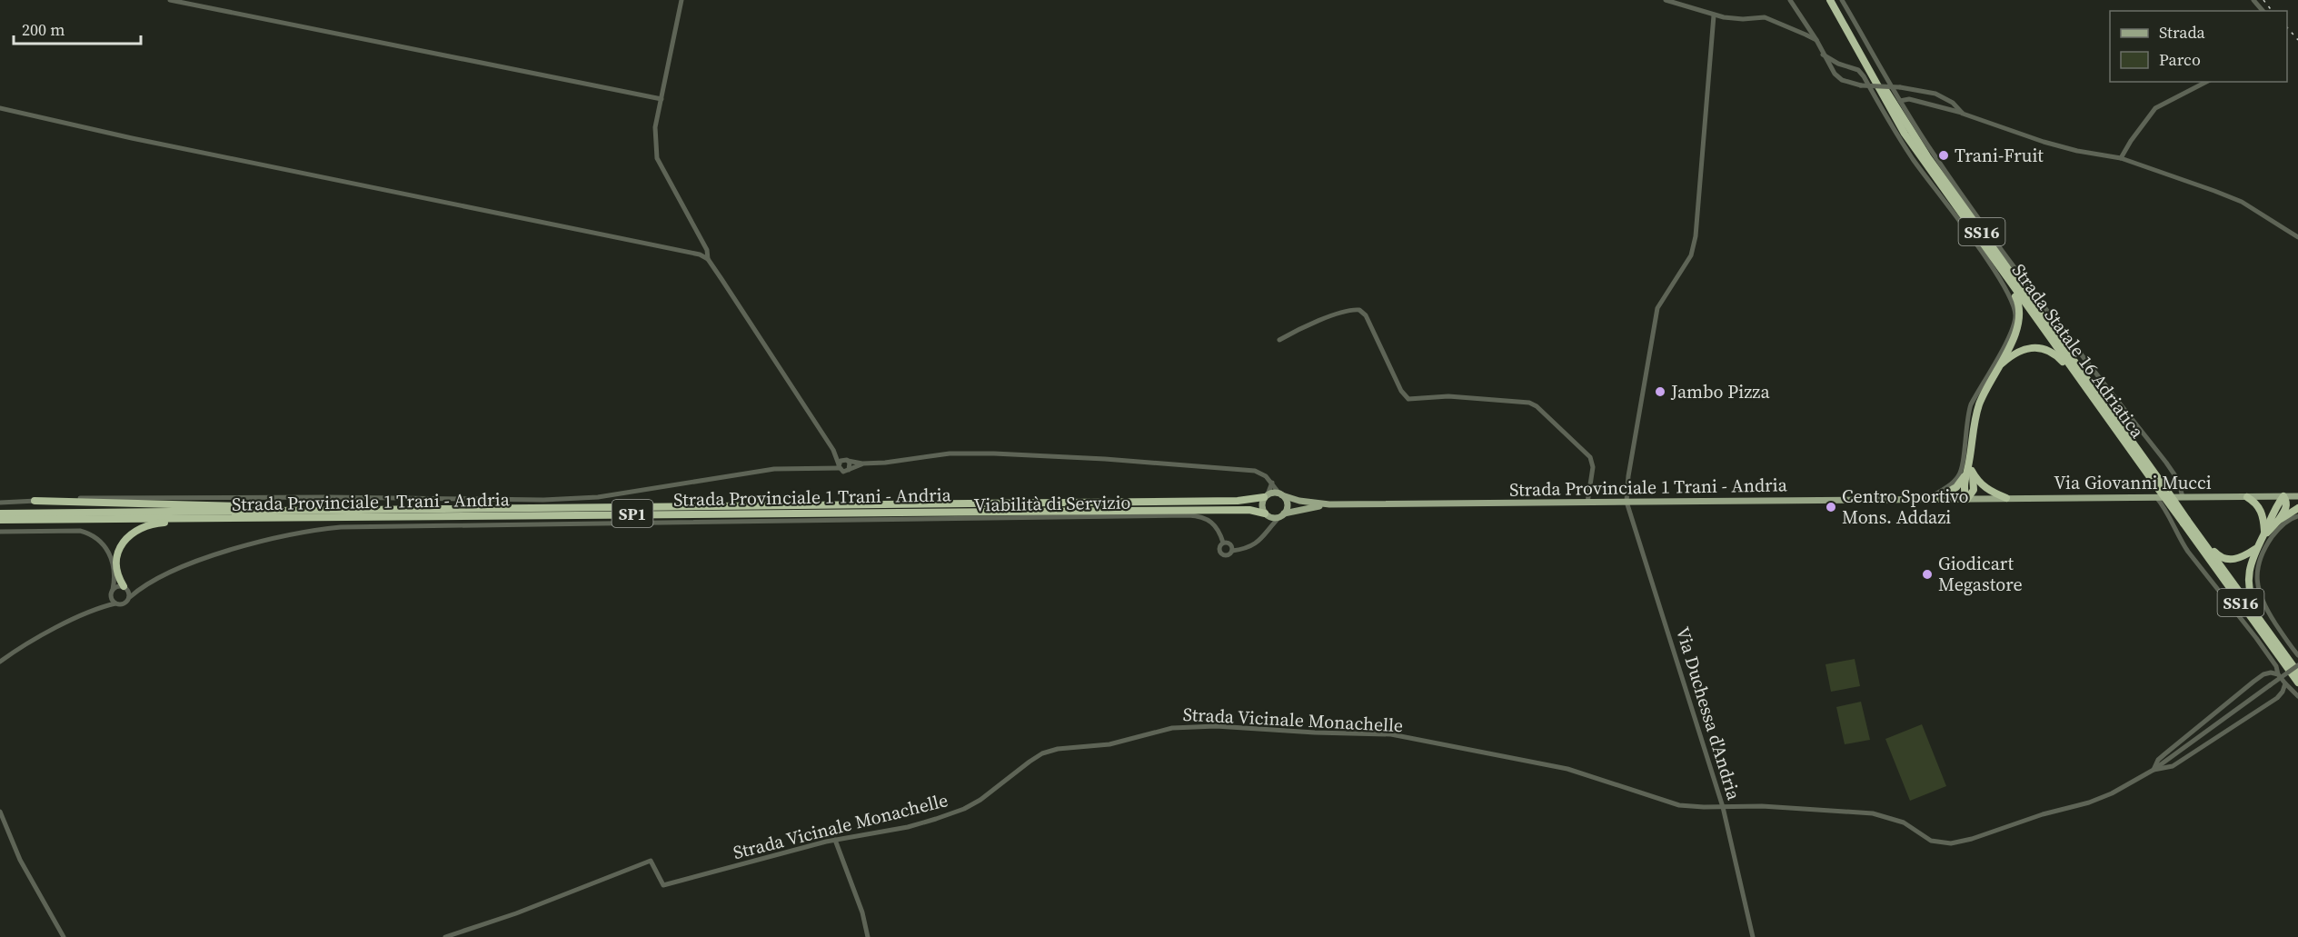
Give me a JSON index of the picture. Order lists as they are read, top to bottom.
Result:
{
  "streets": {
    "highway": [
      "SS16",
      "Strada Statale 16 Adriatica",
      "Strada Provinciale 1 Trani - Andria",
      "SP1"
    ],
    "main road": ["Via Giovanni Mucci"],
    "street": ["Viabilità di Servizio", "Via Duchessa d'Andria", "Strada Vicinale Monachelle"]
  },
  "crossings": [
    ["SS16", "Strada Statale 16 Adriatica"],
    ["SS16", "Via Giovanni Mucci"],
    ["SS16", "Strada Provinciale 1 Trani - Andria"],
    ["Strada Statale 16 Adriatica", "Via Giovanni Mucci"],
    ["Via Giovanni Mucci", "Strada Provinciale 1 Trani - Andria"],
    ["Strada Provinciale 1 Trani - Andria", "Via Duchessa d'Andria"],
    ["Via Duchessa d'Andria", "Strada Vicinale Monachelle"]
  ],
  "places": [
    "Trani-Fruit",
    "Jambo Pizza",
    "Centro Sportivo Mons. Addazi",
    "Giodicart Megastore"
  ],
  "legend": ["Strada", "Parco"],
  "scale_bar": "200 m"
}
